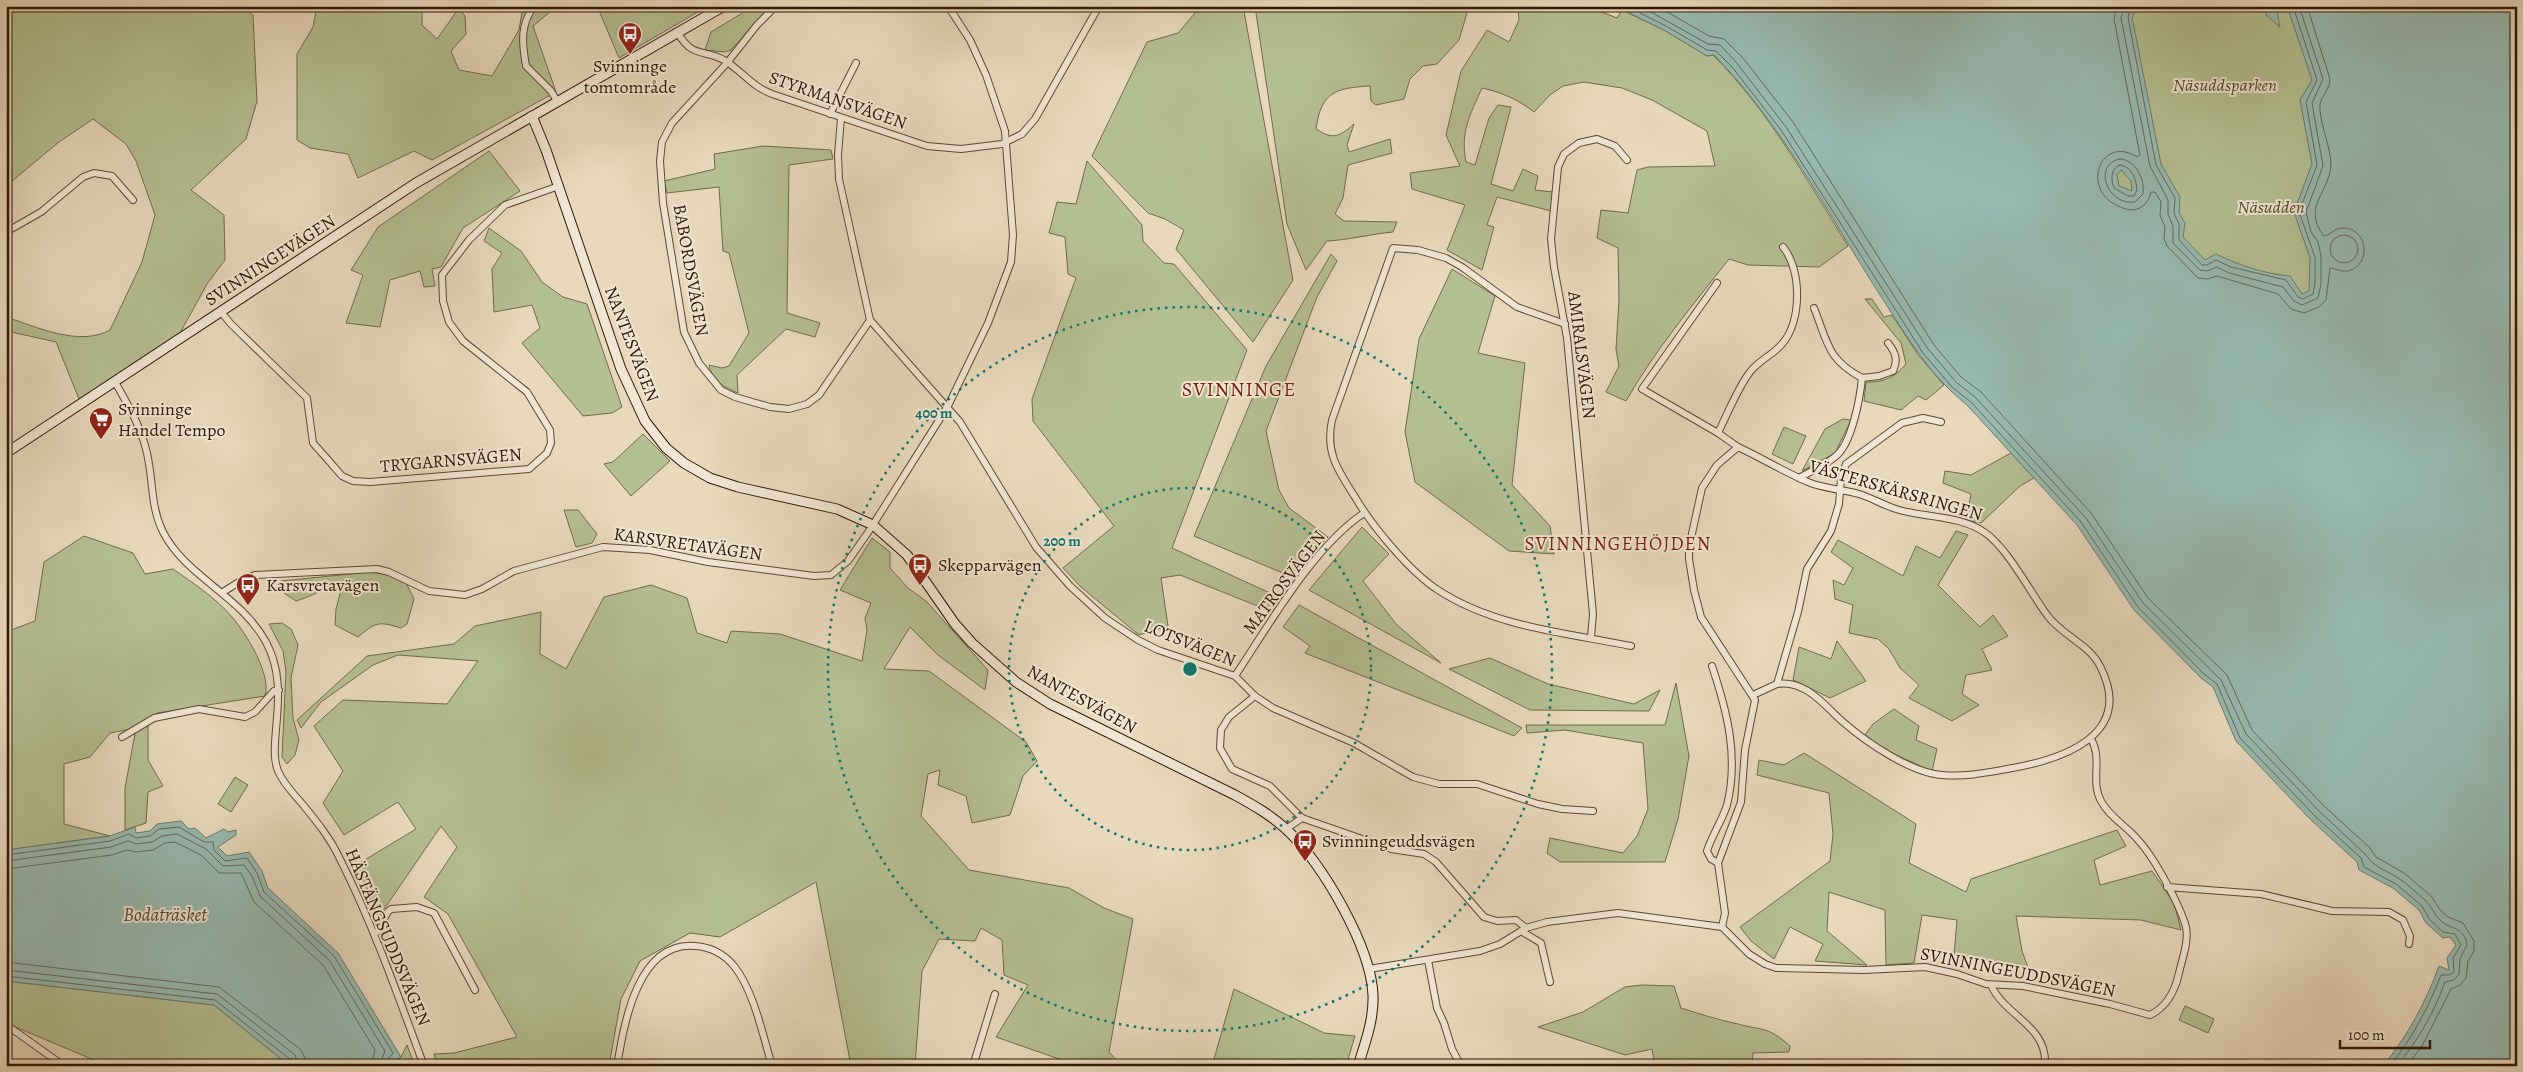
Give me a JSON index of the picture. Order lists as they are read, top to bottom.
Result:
{
  "streets": {
    "street": [
      "STYRMANSVÄGEN",
      "SVINNINGEVÄGEN",
      "BABORDSVÄGEN",
      "NANTESVÄGEN",
      "AMIRALSVÄGEN",
      "TRYGARNSVÄGEN",
      "VÄSTERSKÄRSRINGEN",
      "KARSVRETAVÄGEN",
      "MATROSVÄGEN",
      "LOTSVÄGEN",
      "HÄSTÄNGSUDDSVÄGEN",
      "SVINNINGEUDDSVÄGEN"
    ]
  },
  "crossings": [
    ["STYRMANSVÄGEN", "SVINNINGEVÄGEN"],
    ["STYRMANSVÄGEN", "BABORDSVÄGEN"],
    ["SVINNINGEVÄGEN", "NANTESVÄGEN"],
    ["SVINNINGEVÄGEN", "TRYGARNSVÄGEN"],
    ["SVINNINGEVÄGEN", "HÄSTÄNGSUDDSVÄGEN"],
    ["BABORDSVÄGEN", "LOTSVÄGEN"],
    ["NANTESVÄGEN", "TRYGARNSVÄGEN"],
    ["NANTESVÄGEN", "KARSVRETAVÄGEN"],
    ["VÄSTERSKÄRSRINGEN", "SVINNINGEUDDSVÄGEN"],
    ["KARSVRETAVÄGEN", "HÄSTÄNGSUDDSVÄGEN"],
    ["MATROSVÄGEN", "LOTSVÄGEN"]
  ],
  "districts": ["SVINNINGE", "SVINNINGEHÖJDEN"],
  "water": ["Bodaträsket"],
  "parks": ["Näsuddsparken", "Näsudden"],
  "places": {
    "bus stop": [
      "Svinninge tomtområde",
      "Skepparvägen",
      "Karsvretavägen",
      "Svinningeuddsvägen"
    ],
    "supermarket": ["Svinninge Handel Tempo"]
  },
  "scale_bar": "100 m",
  "rings": ["400 m", "200 m"]
}
